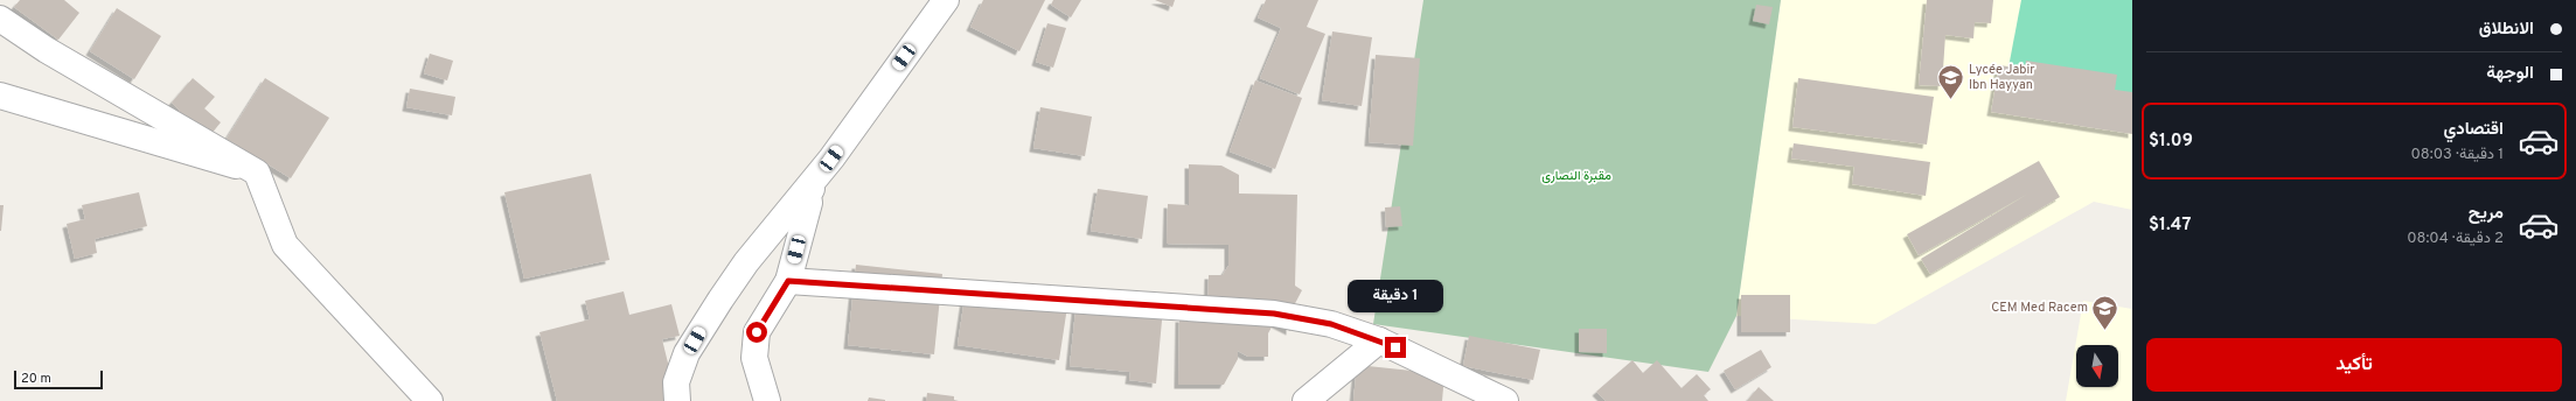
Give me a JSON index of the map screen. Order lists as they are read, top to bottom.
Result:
{
  "parks": ["مقبرة النصارى"],
  "places": {
    "school or university": ["Lycée Jabir Ibn Hayyan", "CEM Med Racem"]
  },
  "scale_bar": "20 m",
  "north": "bottom",
  "page": {
    "banner": ["الانطلاق", "الوجهة"],
    "list": [
      {
        "name": "اقتصادي",
        "note": "1 دقيقة · 08:03",
        "value": "$1.09"
      },
      {
        "name": "مريح",
        "note": "2 دقيقة · 08:04",
        "value": "$1.47"
      }
    ],
    "bubble": "1 دقيقة",
    "buttons": "تأكيد",
    "scale": "20 m"
  }
}
